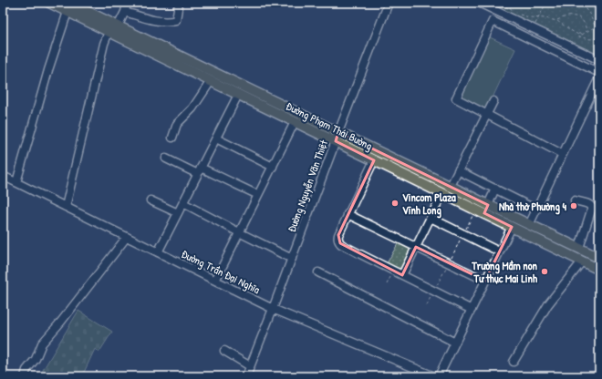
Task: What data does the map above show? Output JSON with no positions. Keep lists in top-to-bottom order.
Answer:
{
  "streets": {
    "main road": ["Đường Phạm Thái Bường"],
    "street": ["Đường Nguyễn Văn Thiệt", "Đường Trần Đại Nghĩa"]
  },
  "crossings": [
    ["Đường Phạm Thái Bường", "Đường Nguyễn Văn Thiệt"],
    ["Đường Nguyễn Văn Thiệt", "Đường Trần Đại Nghĩa"]
  ],
  "places": ["Vincom Plaza Vĩnh Long", "Nhà thờ Phường 4", "Trường Mầm non Tư thục Mai Linh"]
}
